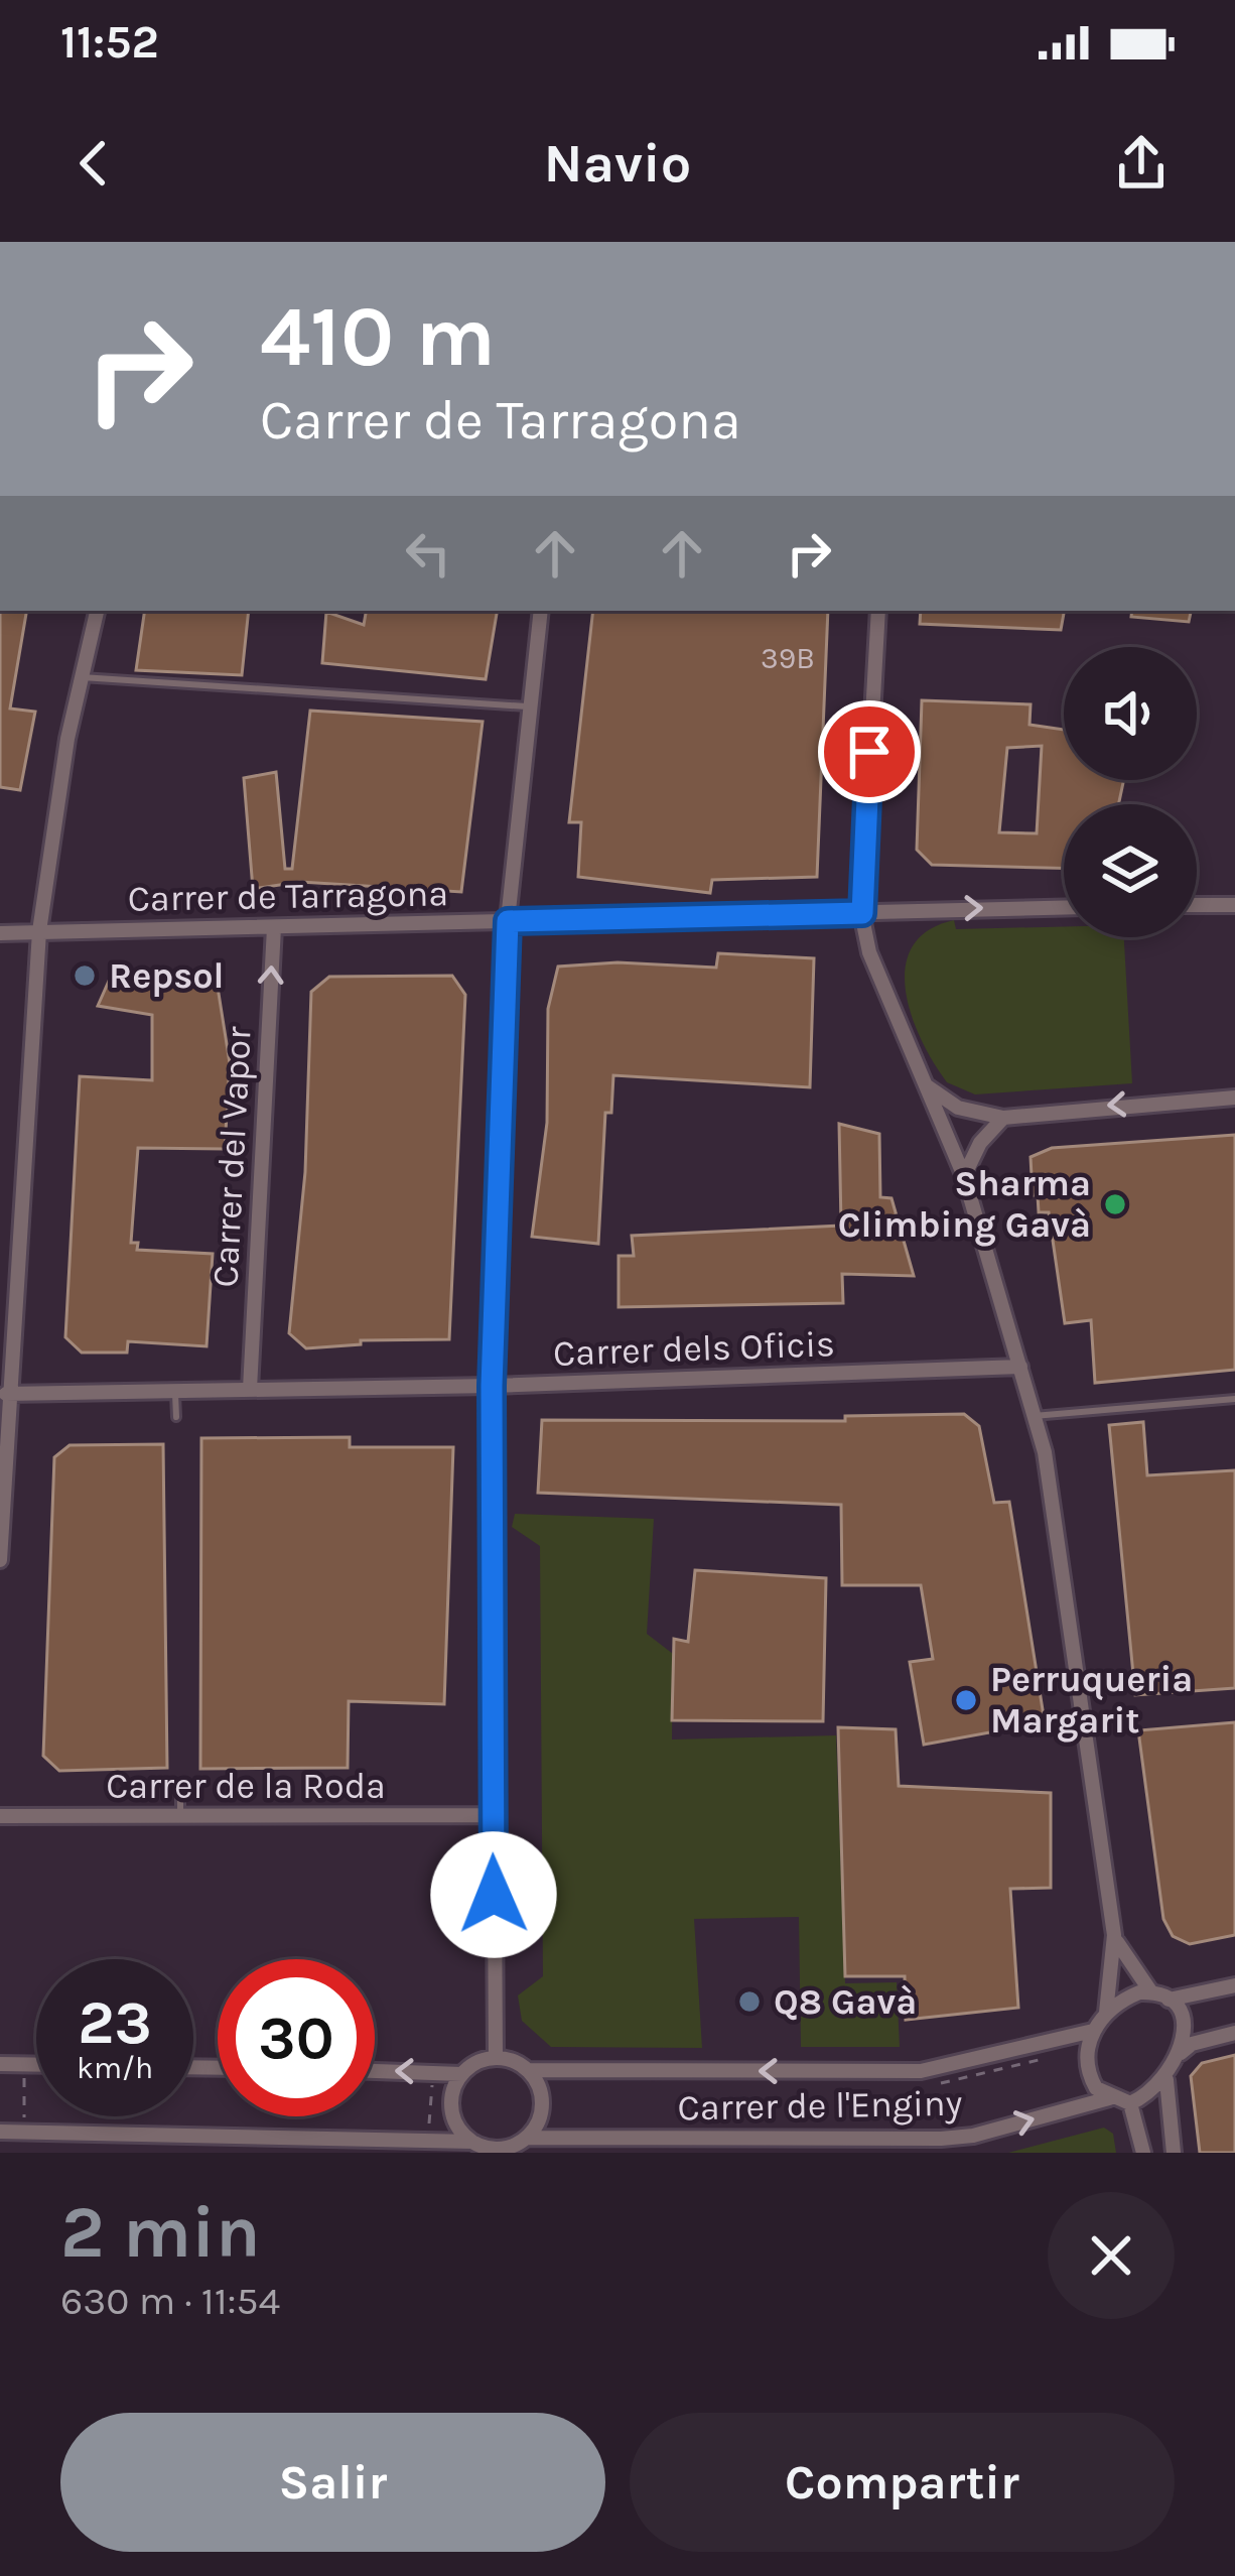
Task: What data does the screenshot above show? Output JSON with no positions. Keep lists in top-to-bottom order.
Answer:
{
  "streets": {
    "street": [
      "Carrer de Tarragona",
      "Carrer del Vapor",
      "Carrer dels Oficis",
      "Carrer de la Roda",
      "Carrer de l'Enginy"
    ]
  },
  "crossings": [
    ["Carrer de Tarragona", "Carrer del Vapor"],
    ["Carrer del Vapor", "Carrer dels Oficis"]
  ],
  "one_way": ["Carrer del Vapor"],
  "places": [
    "Repsol",
    "Sharma Climbing Gavà",
    "Perruqueria Margarit",
    "Q8 Gavà"
  ],
  "house_numbers": ["39B"],
  "page": {
    "status": "11:52",
    "header": "Navio",
    "turn": ["410 m", "Carrer de Tarragona"],
    "speed": "23 km/h",
    "limit": "30",
    "heading": ["2 min", "630 m · 11:54"],
    "buttons": ["Salir", "Compartir"]
  }
}
